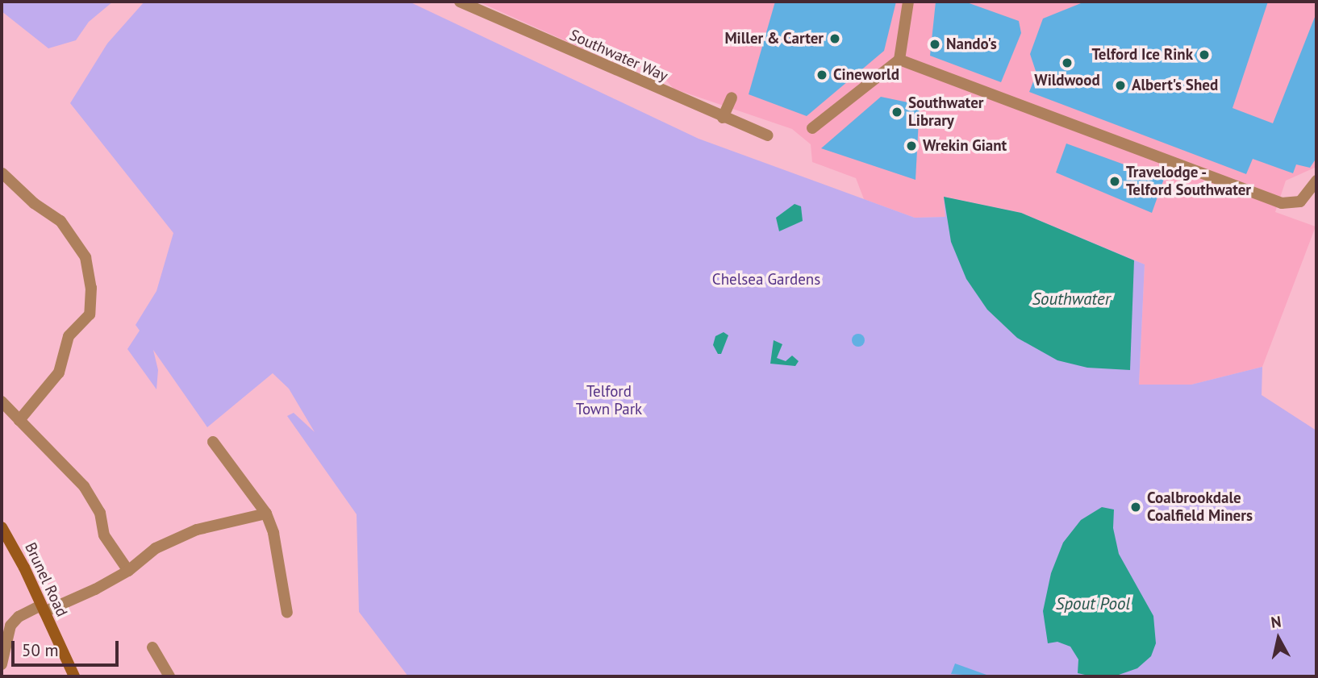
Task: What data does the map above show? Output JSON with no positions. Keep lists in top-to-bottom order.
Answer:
{
  "streets": {
    "street": ["Southwater Way", "Brunel Road"]
  },
  "water": ["Southwater", "Spout Pool"],
  "parks": ["Chelsea Gardens", "Telford Town Park"],
  "places": [
    "Miller & Carter",
    "Nando's",
    "Telford Ice Rink",
    "Wildwood",
    "Cineworld",
    "Albert's Shed",
    "Southwater Library",
    "Wrekin Giant",
    "Travelodge - Telford Southwater",
    "Coalbrookdale Coalfield Miners"
  ],
  "scale_bar": "50 m",
  "north": "top"
}
